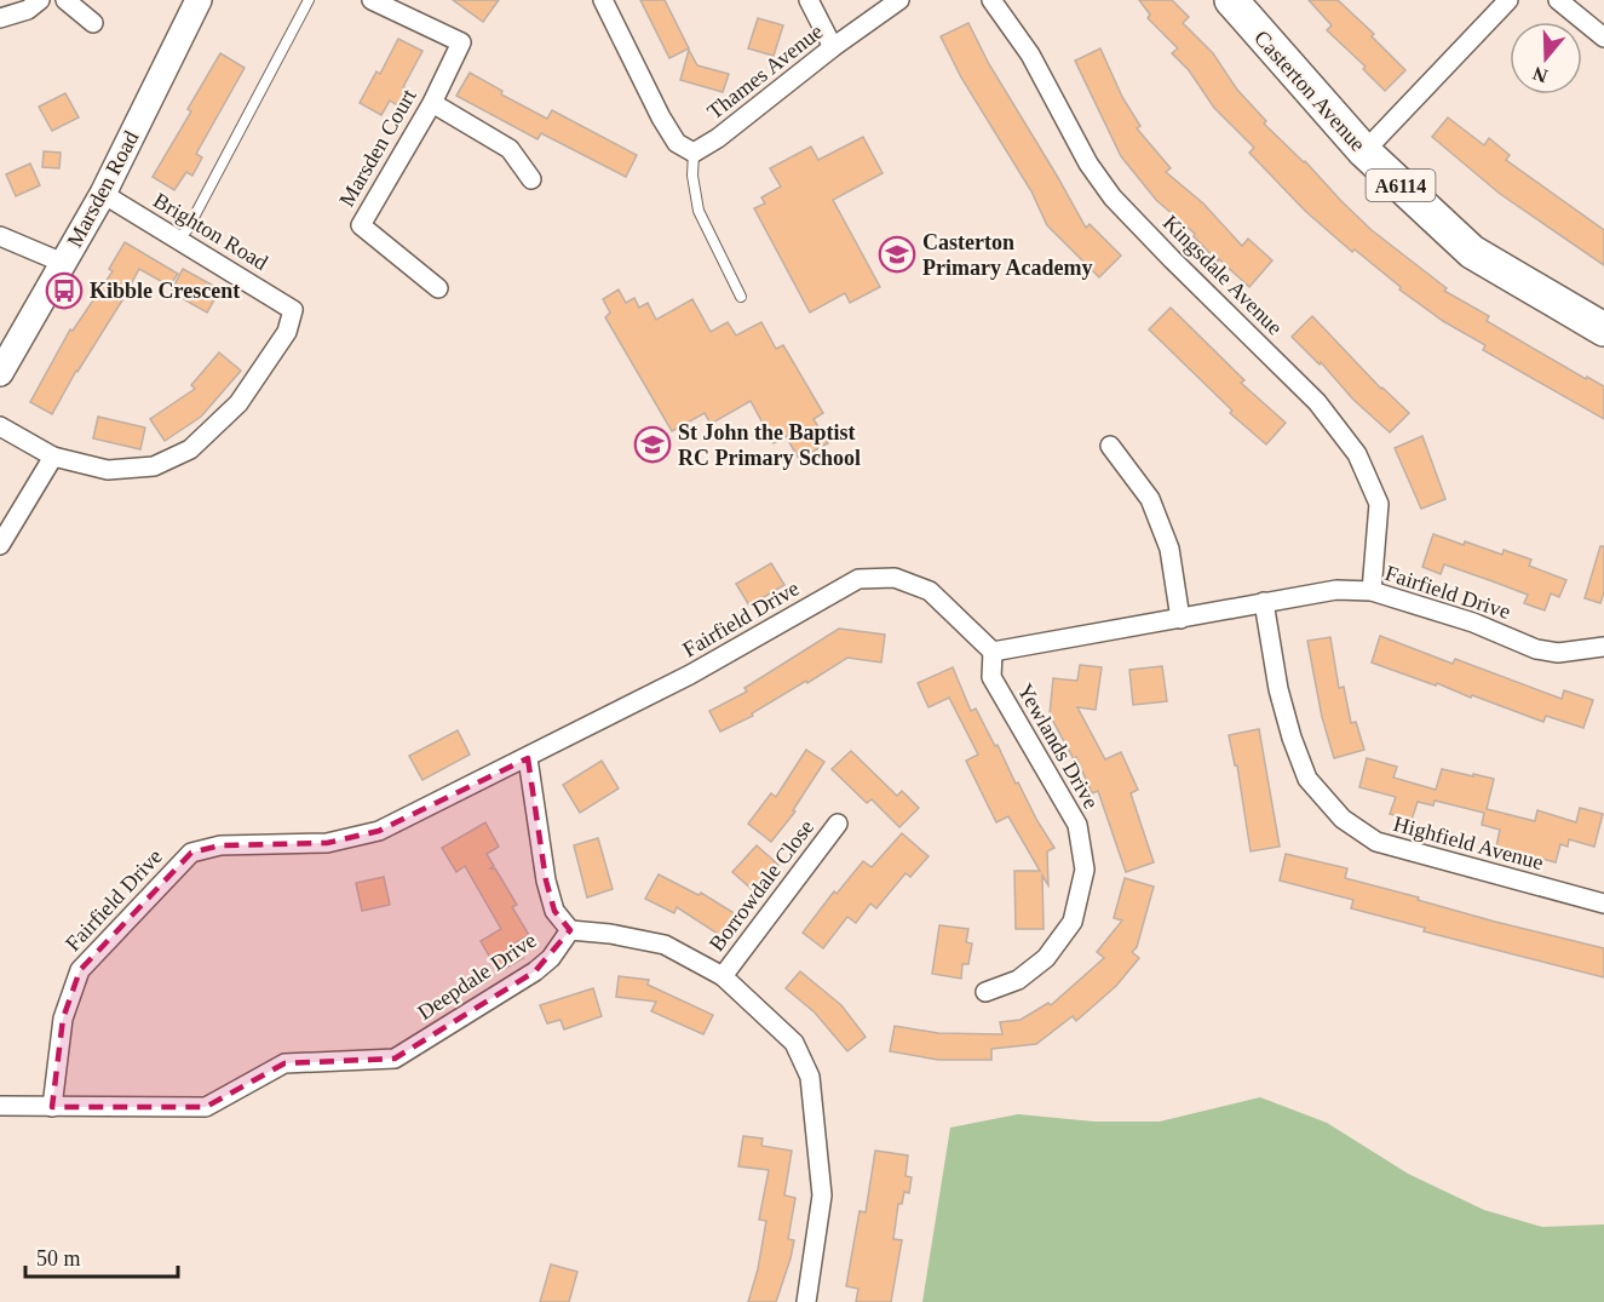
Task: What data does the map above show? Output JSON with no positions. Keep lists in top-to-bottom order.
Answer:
{
  "streets": {
    "highway": ["Casterton Avenue", "A6114"],
    "street": [
      "Thames Avenue",
      "Marsden Court",
      "Marsden Road",
      "Brighton Road",
      "Kingsdale Avenue",
      "Fairfield Drive",
      "Yewlands Drive",
      "Highfield Avenue",
      "Borrowdale Close",
      "Deepdale Drive"
    ]
  },
  "crossings": [
    ["Marsden Road", "Brighton Road"],
    ["Kingsdale Avenue", "Fairfield Drive"],
    ["Fairfield Drive", "Yewlands Drive"],
    ["Fairfield Drive", "Highfield Avenue"],
    ["Fairfield Drive", "Deepdale Drive"]
  ],
  "places": {
    "school or university": ["Casterton Primary Academy", "St John the Baptist RC Primary School"],
    "bus stop": ["Kibble Crescent"]
  },
  "scale_bar": "50 m",
  "north": "bottom"
}
